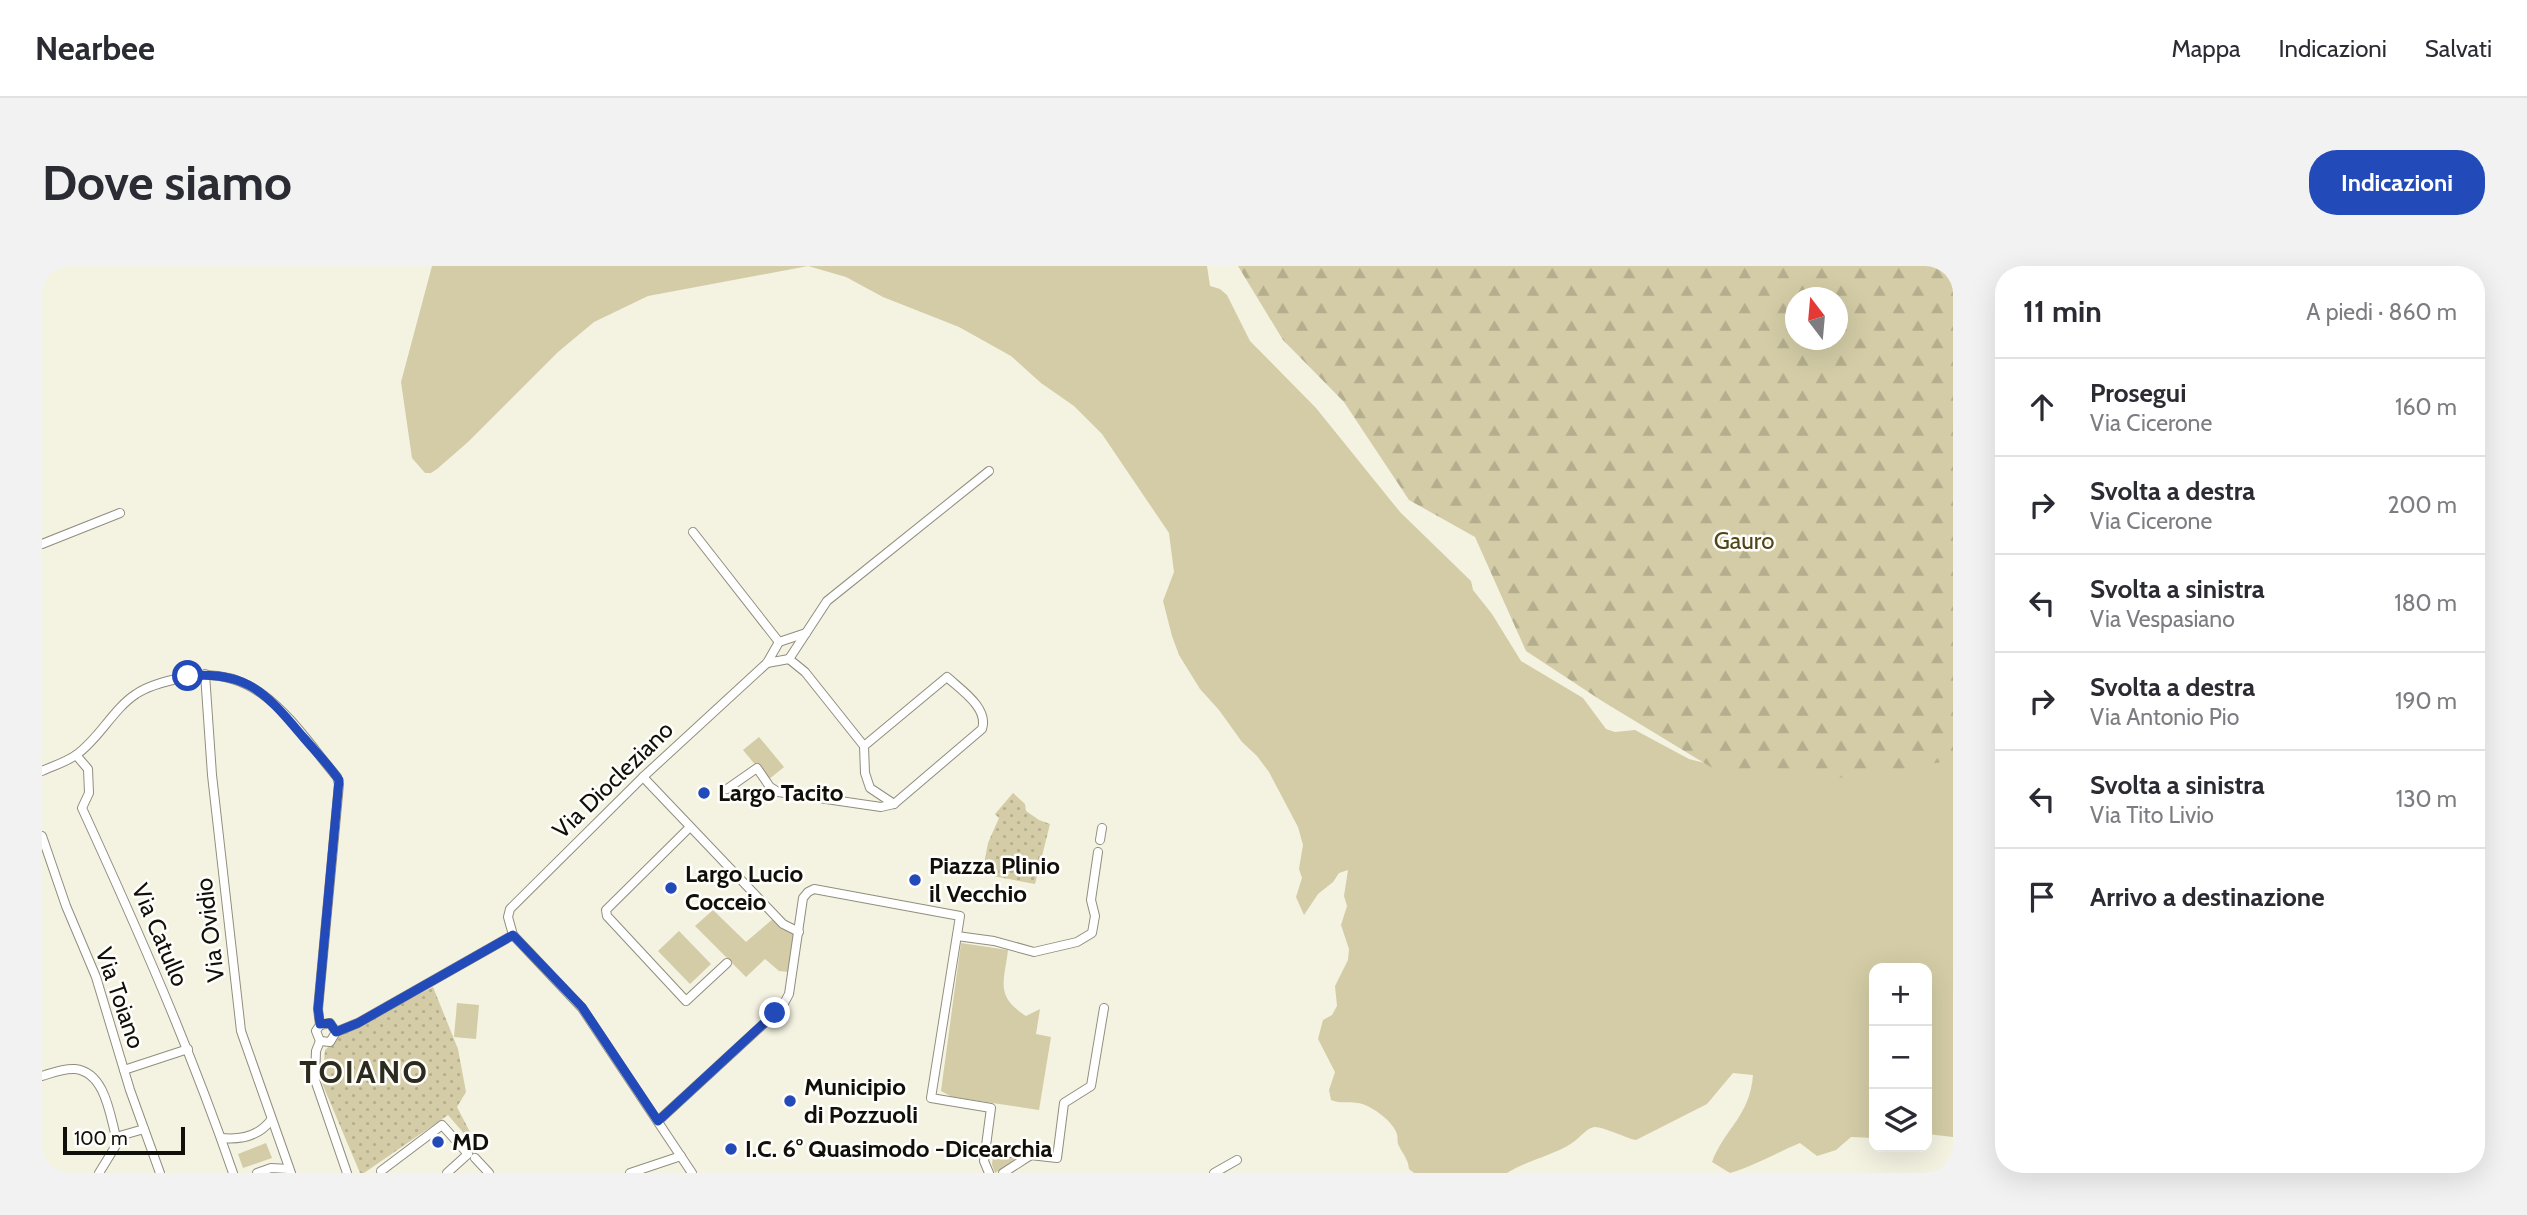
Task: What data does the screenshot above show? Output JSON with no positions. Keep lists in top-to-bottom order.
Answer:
{
  "streets": {
    "street": [
      "Via Diocleziano",
      "Via Ovidio",
      "Via Catullo",
      "Via Toiano"
    ]
  },
  "districts": ["TOIANO"],
  "parks": ["Gauro"],
  "places": [
    "Largo Tacito",
    "Piazza Plinio il Vecchio",
    "Largo Lucio Cocceio",
    "Municipio di Pozzuoli",
    "MD",
    "I.C. 6° Quasimodo -Dicearchia"
  ],
  "scale_bar": "100 m",
  "north": "top",
  "page": {
    "header": "Nearbee",
    "nav": ["Mappa", "Indicazioni", "Salvati"],
    "buttons": "Indicazioni",
    "title": "Dove siamo",
    "heading": ["11 min", "A piedi · 860 m"],
    "list": [
      ["Prosegui", "Via Cicerone", "160 m"],
      ["Svolta a destra", "Via Cicerone", "200 m"],
      ["Svolta a sinistra", "Via Vespasiano", "180 m"],
      ["Svolta a destra", "Via Antonio Pio", "190 m"],
      ["Svolta a sinistra", "Via Tito Livio", "130 m"],
      "Arrivo a destinazione"
    ],
    "map_buttons": ["+", "−"],
    "scale": "100 m"
  }
}
